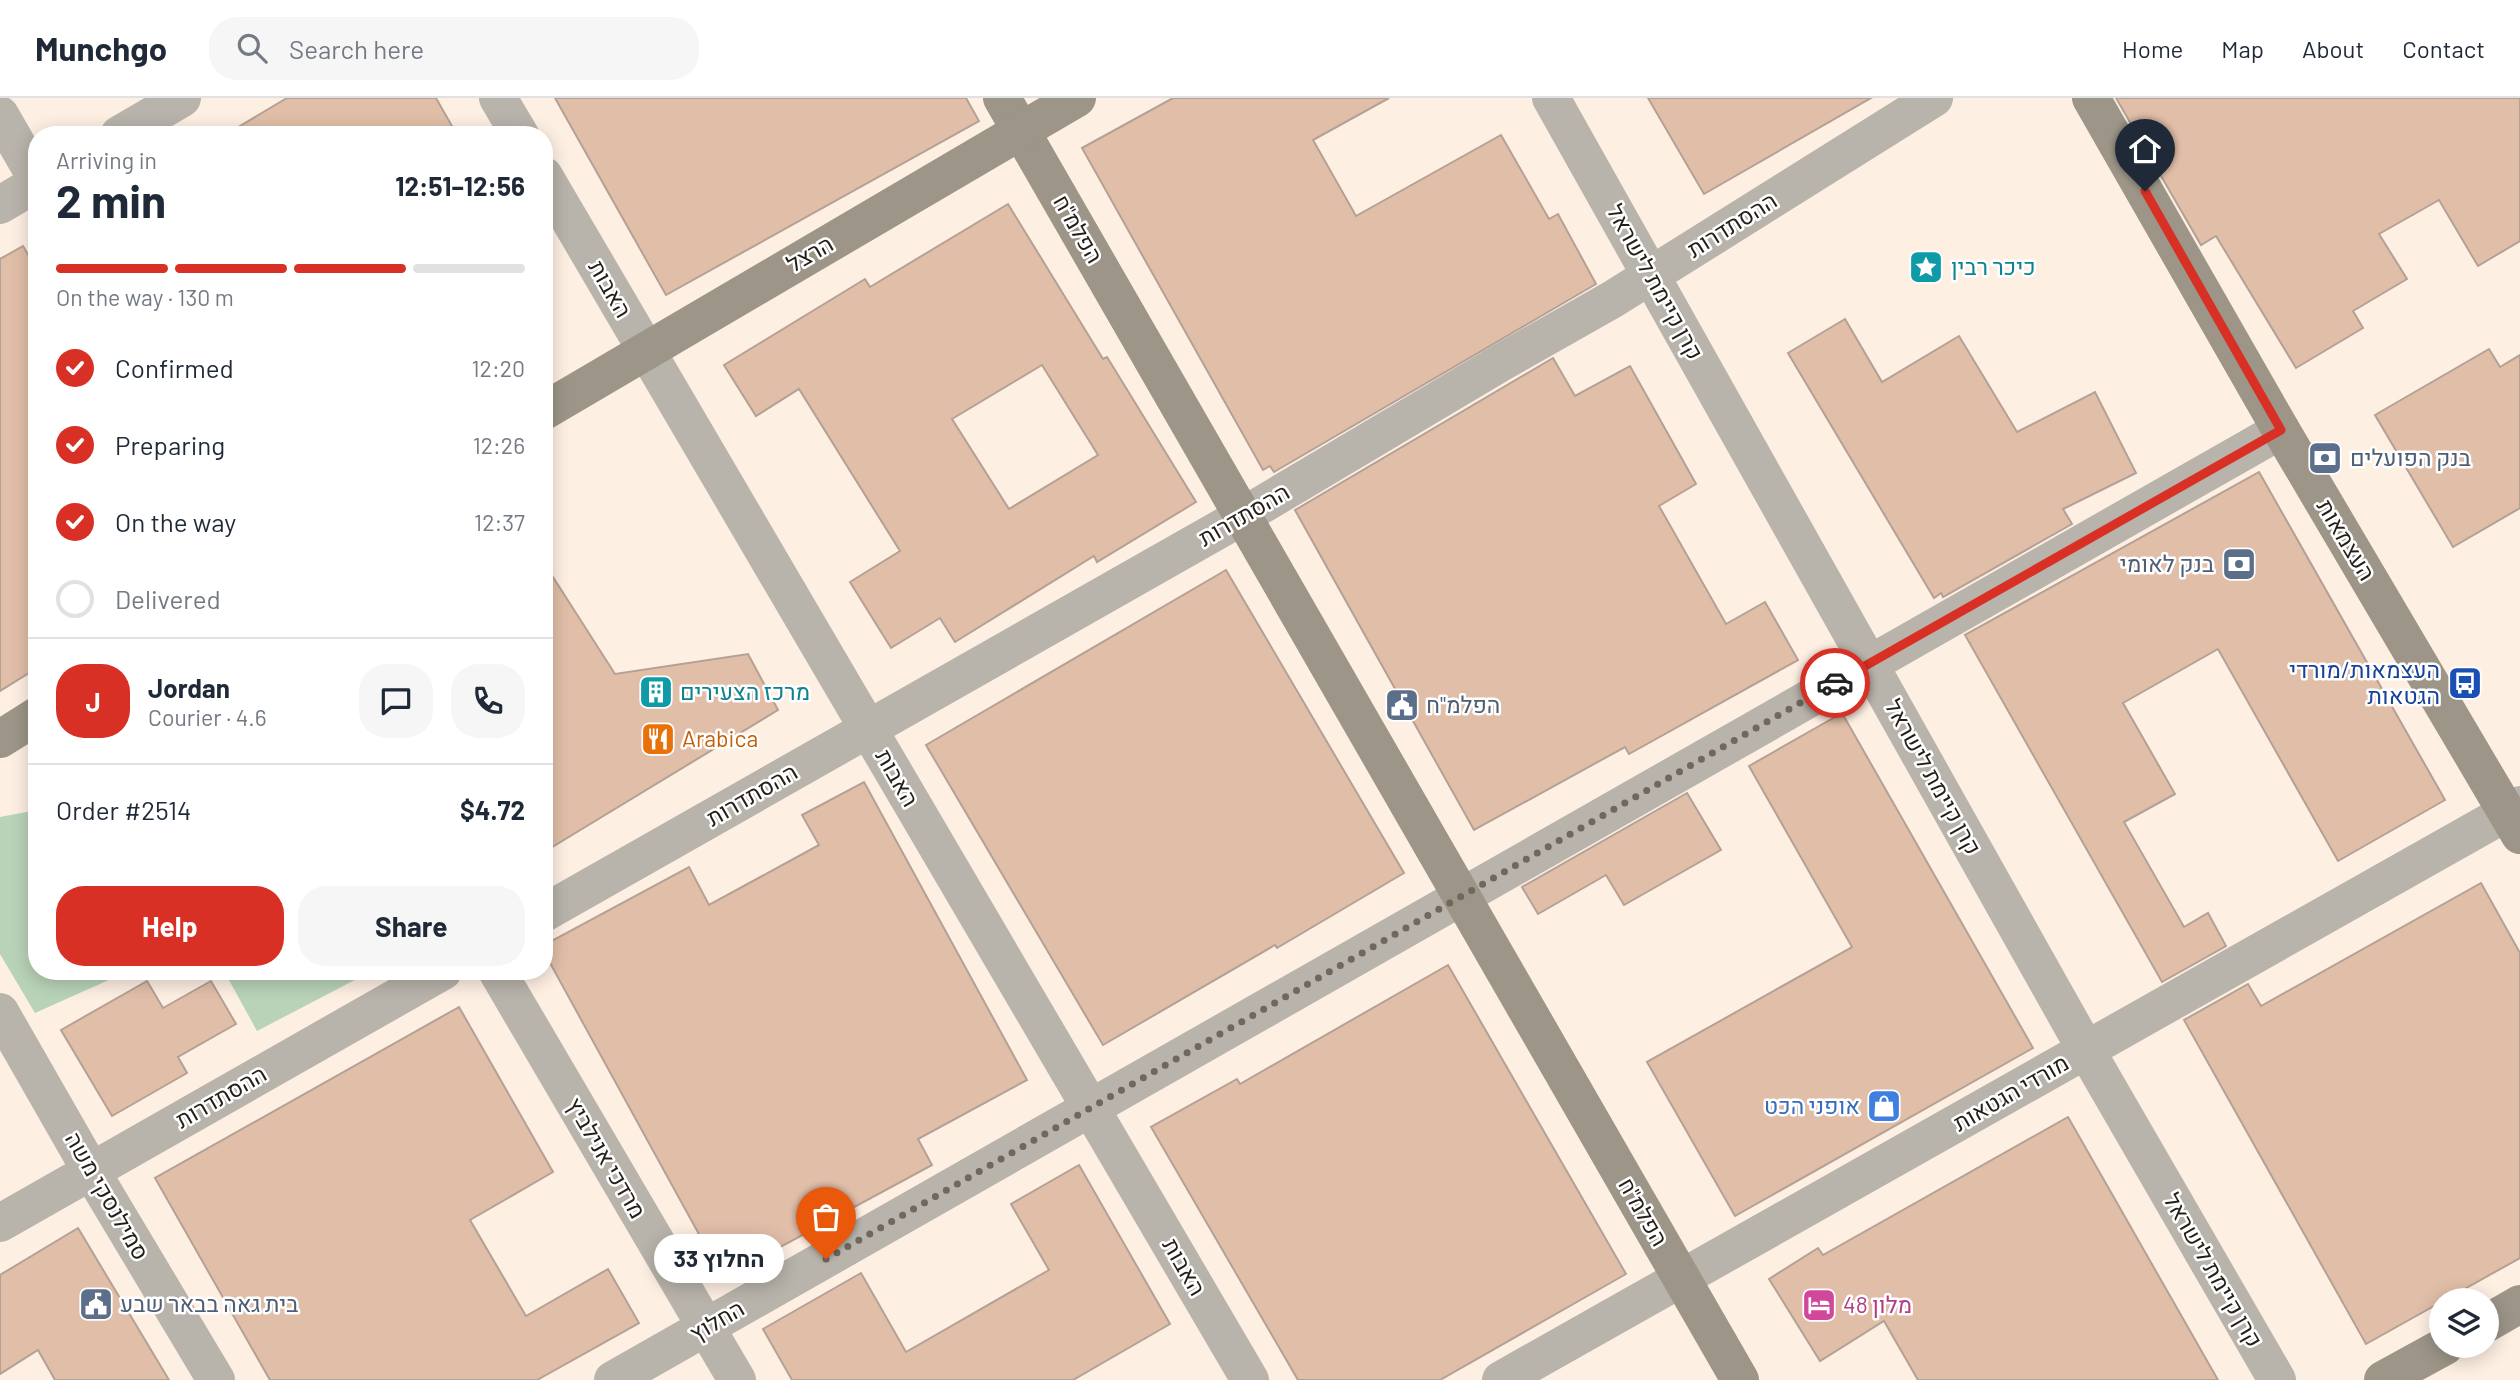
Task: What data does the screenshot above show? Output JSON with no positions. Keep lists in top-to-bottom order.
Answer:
{
  "streets": {
    "street": [
      "ההסתדרות",
      "הפלמ\"ח",
      "הרצל",
      "קרן קיימת לישראל",
      "האבות",
      "העצמאות",
      "מורדי הגטאות",
      "מרדכי אנילביץ",
      "סמילנסקי משה",
      "החלוץ"
    ]
  },
  "crossings": [
    ["ההסתדרות", "הפלמ\"ח"],
    ["ההסתדרות", "קרן קיימת לישראל"],
    ["ההסתדרות", "האבות"],
    ["ההסתדרות", "סמילנסקי משה"],
    ["הפלמ\"ח", "הרצל"],
    ["הפלמ\"ח", "מורדי הגטאות"],
    ["הפלמ\"ח", "החלוץ"],
    ["הרצל", "האבות"],
    ["קרן קיימת לישראל", "מורדי הגטאות"],
    ["קרן קיימת לישראל", "החלוץ"],
    ["האבות", "החלוץ"],
    ["העצמאות", "מורדי הגטאות"],
    ["העצמאות", "החלוץ"],
    ["מרדכי אנילביץ", "החלוץ"]
  ],
  "places": {
    "place": ["כיכר רבין"],
    "bank": ["בנק הפועלים", "בנק לאומי"],
    "bus stop": ["העצמאות/מורדי הגטאות"],
    "building": ["מרכז הצעירים"],
    "public building": ["הפלמ\"ח", "בית גאה בבאר שבע"],
    "restaurant": ["Arabica"],
    "shop": ["אופני הכט"],
    "other": ["החלוץ 33"],
    "hotel": ["מלון 48"]
  },
  "page": {
    "header": "Munchgo",
    "search": "Search here",
    "nav": [
      "Home",
      "Map",
      "About",
      "Contact"
    ],
    "heading": ["2 min", "Arriving in", "12:51–12:56"],
    "panel": [
      "Jordan",
      "Courier · 4.6",
      "Order #2514",
      "$4.72"
    ],
    "bar": "On the way · 130 m",
    "list": [
      ["Confirmed", "12:20"],
      ["Preparing", "12:26"],
      ["On the way", "12:37"],
      "Delivered"
    ],
    "round": "J",
    "buttons": ["Help", "Share"],
    "bubble": "החלוץ 33"
  }
}
